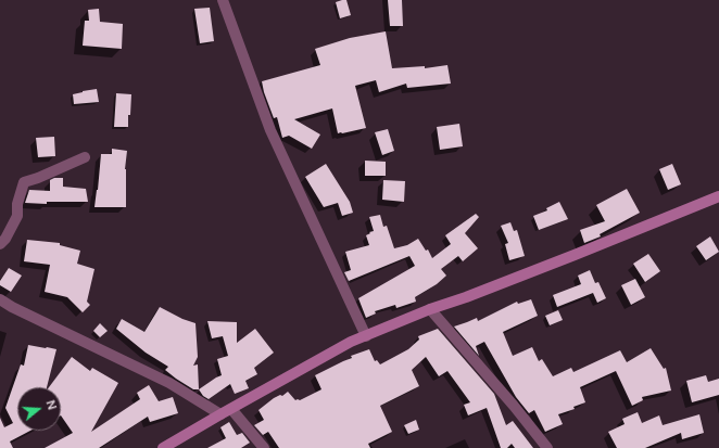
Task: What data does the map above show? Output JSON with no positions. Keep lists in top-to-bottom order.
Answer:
{
  "north": "right"
}
